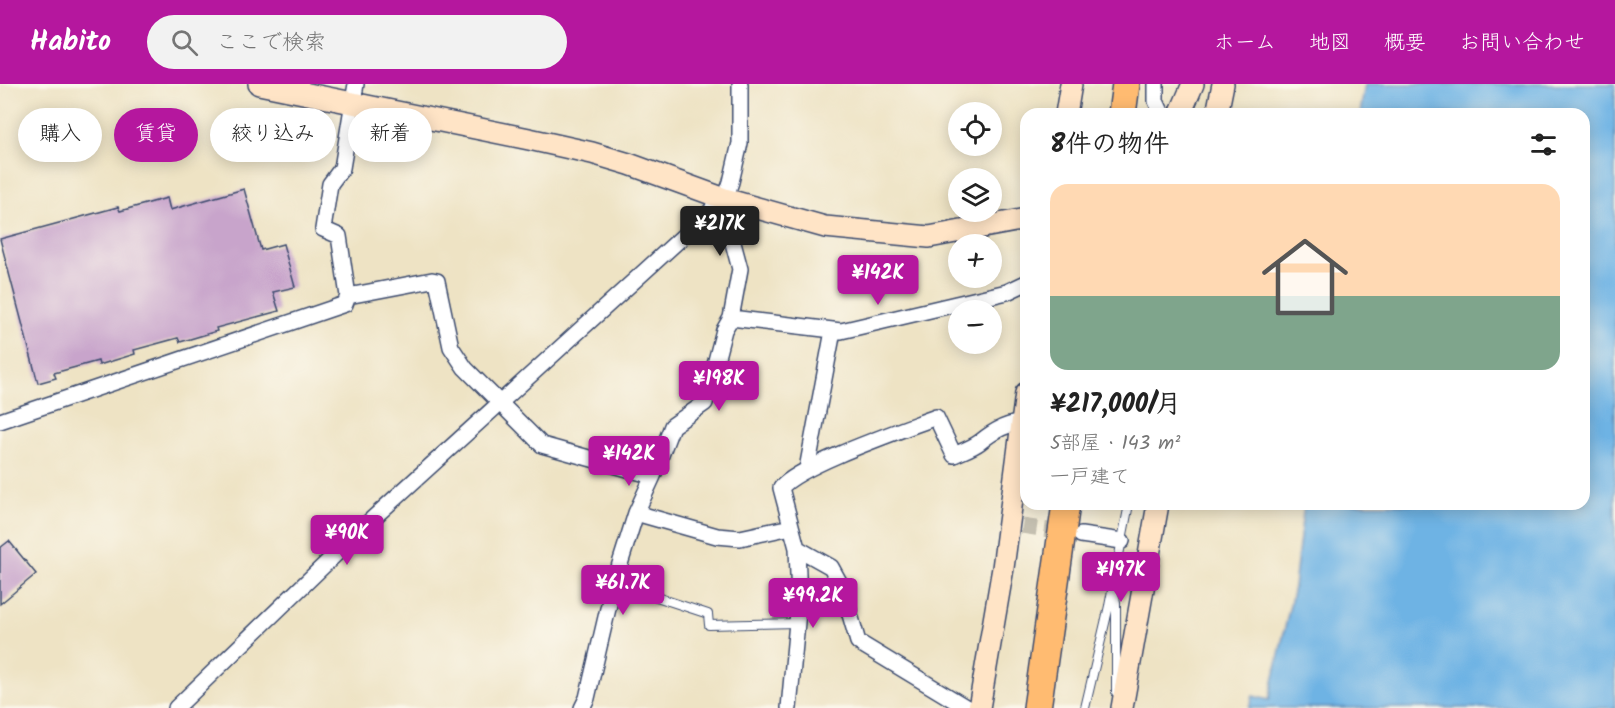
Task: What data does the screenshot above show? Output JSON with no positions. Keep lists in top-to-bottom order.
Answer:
{
  "page": {
    "header": "Habito",
    "search": "ここで検索",
    "nav": [
      "ホーム",
      "地図",
      "概要",
      "お問い合わせ"
    ],
    "map_buttons": ["+", "−"],
    "chip": [
      "購入",
      "賃貸",
      "絞り込み",
      "新着"
    ],
    "heading": "8件の物件",
    "list": [
      {
        "name": "¥217,000/月",
        "note": "5部屋 · 143 m² · 一戸建て"
      }
    ],
    "price": [
      "¥217K",
      "¥142K",
      "¥198K",
      "¥142K",
      "¥90K",
      "¥197K",
      "¥61.7K",
      "¥99.2K"
    ]
  }
}
